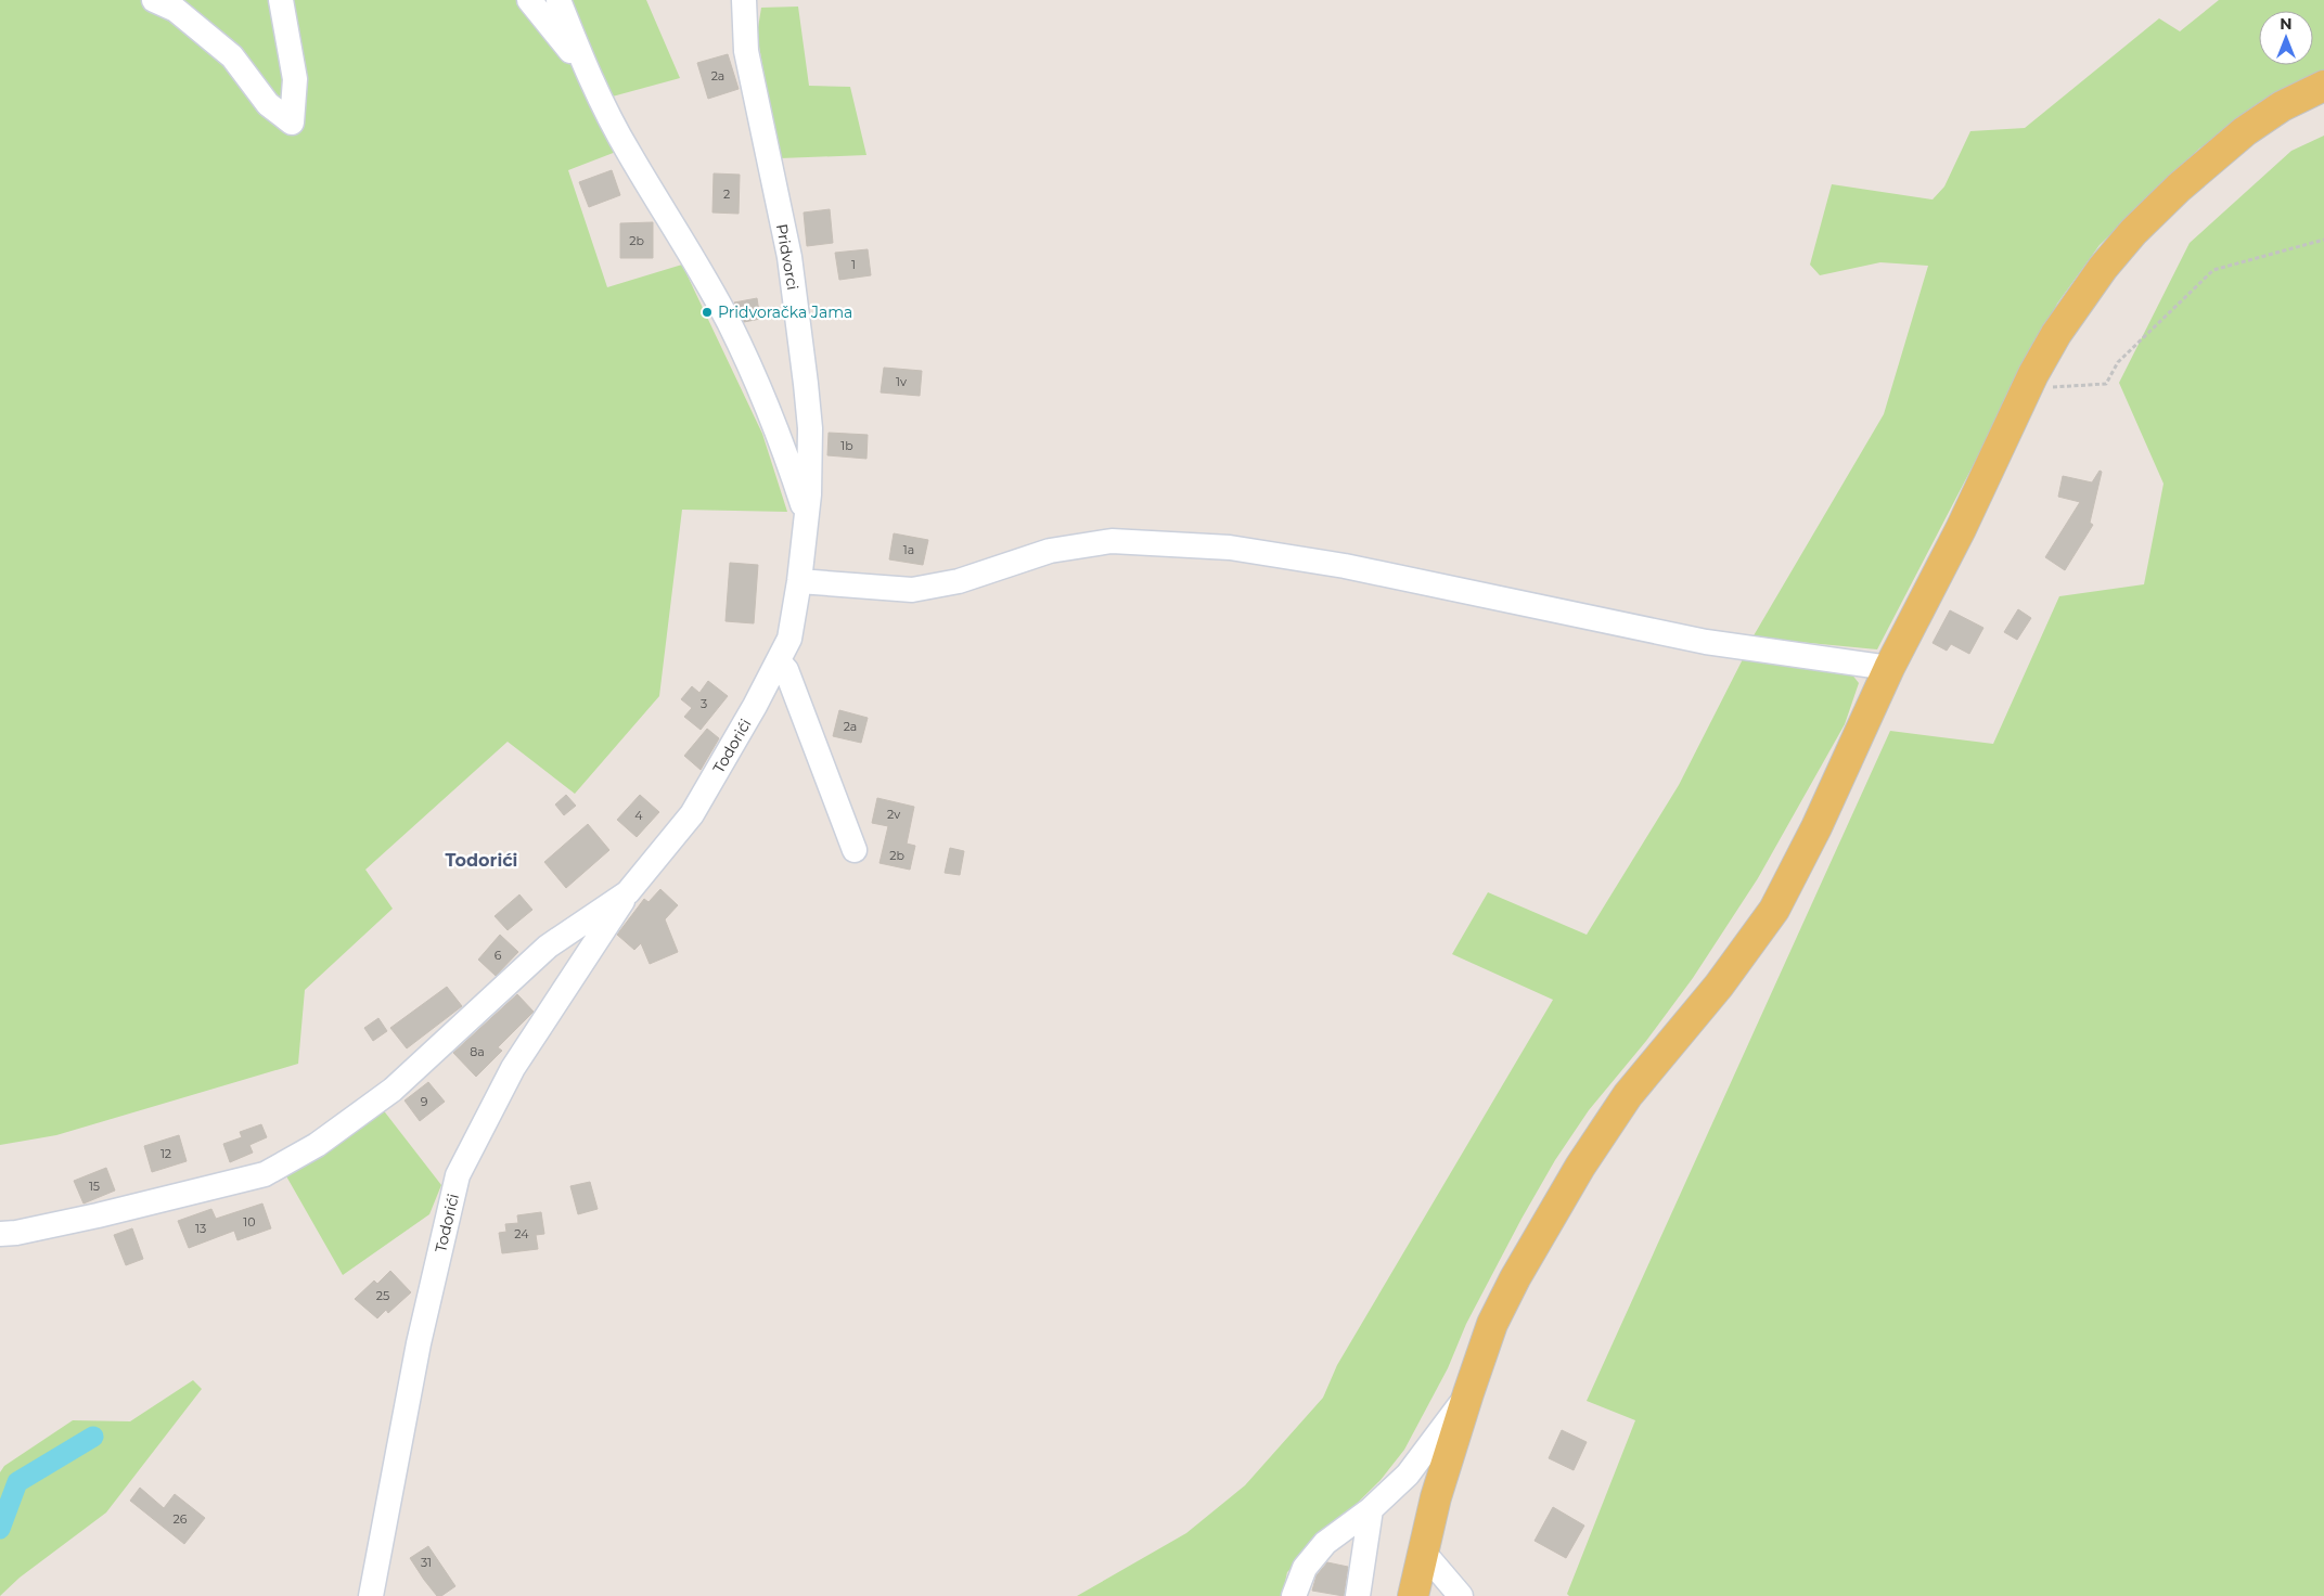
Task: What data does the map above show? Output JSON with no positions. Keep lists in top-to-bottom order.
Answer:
{
  "streets": {
    "street": ["Pridvorci", "Todorići"]
  },
  "crossings": [
    ["Pridvorci", "Todorići"]
  ],
  "districts": ["Todorići"],
  "places": ["Pridvoračka Jama"],
  "house_numbers": [
    "2a",
    "2",
    "2b",
    "1",
    "1v",
    "1b",
    "1a",
    "3",
    "2a",
    "2v",
    "4",
    "2b",
    "6",
    "8a",
    "9",
    "12",
    "15",
    "10",
    "13",
    "24",
    "25",
    "26",
    "31"
  ],
  "north": "top"
}
